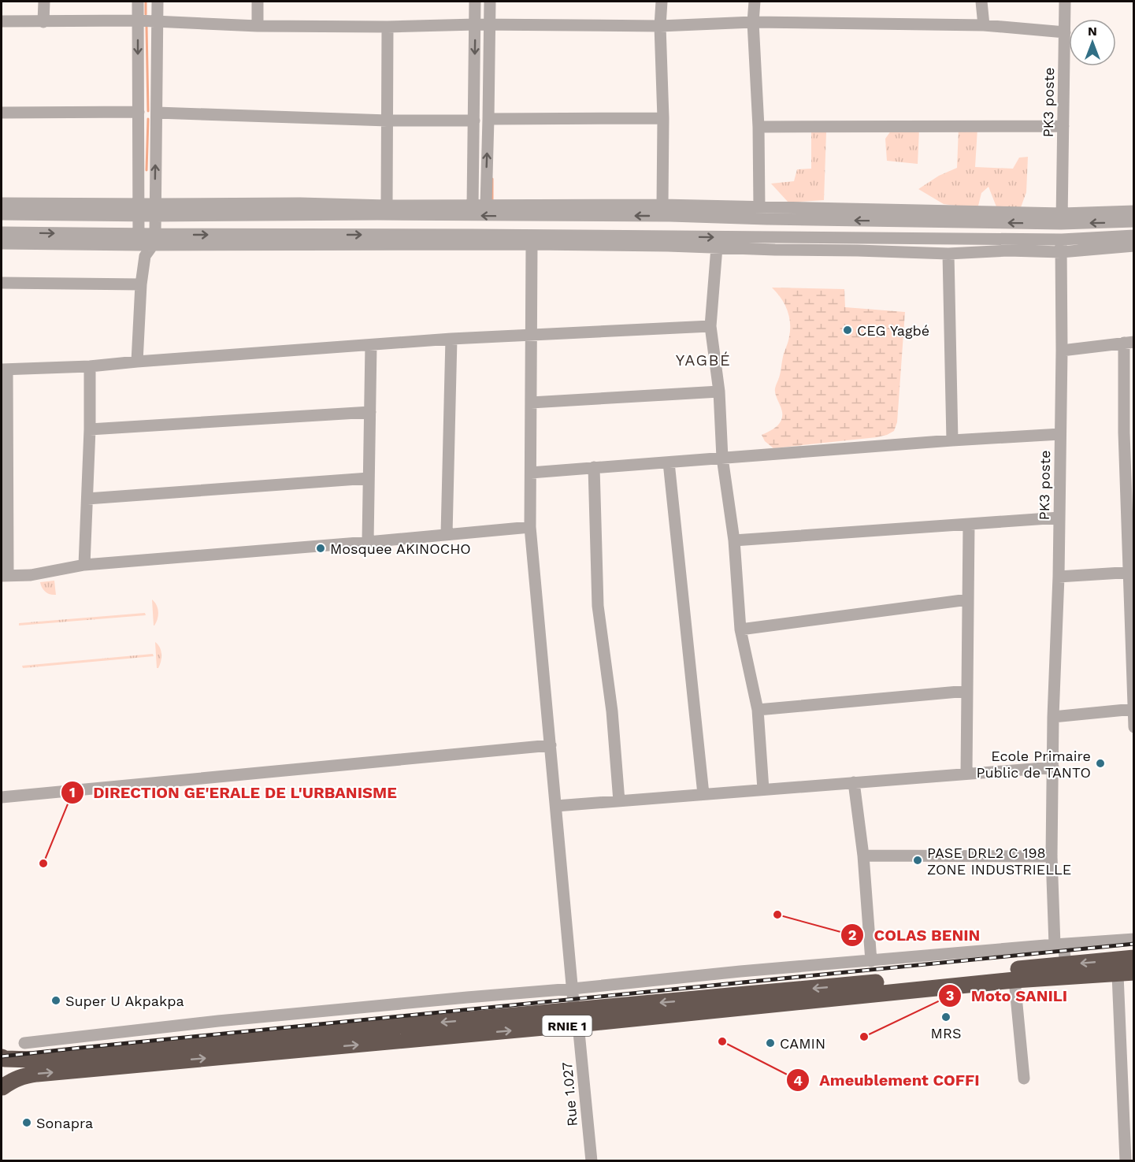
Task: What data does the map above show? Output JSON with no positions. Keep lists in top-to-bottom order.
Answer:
{
  "streets": {
    "highway": ["RNIE 1"],
    "street": ["PK3 poste", "Rue 1.027"]
  },
  "crossings": [
    ["PK3 poste", "RNIE 1"],
    ["RNIE 1", "Rue 1.027"]
  ],
  "districts": ["YAGBÉ"],
  "places": [
    "CEG Yagbé",
    "Mosquee AKINOCHO",
    "Ecole Primaire Public de TANTO",
    "PASE DRL2 C 198 ZONE INDUSTRIELLE",
    "DIRECTION GE'ERALE DE L'URBANISME",
    "COLAS BENIN",
    "Super U Akpakpa",
    "MRS",
    "Moto SANILI",
    "Ameublement COFFI",
    "CAMIN",
    "Sonapra"
  ],
  "north": "top"
}
